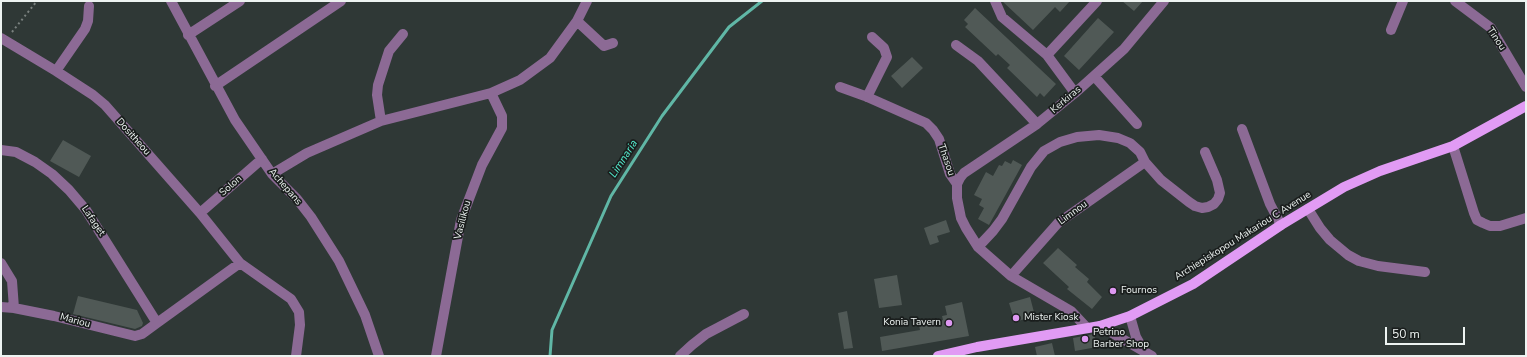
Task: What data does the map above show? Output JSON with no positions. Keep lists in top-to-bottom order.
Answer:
{
  "streets": {
    "main road": ["Archiepiskopou Makariou C Avenue"],
    "street": [
      "Tinou",
      "Kerkiras",
      "Dositheou",
      "Thasou",
      "Solon",
      "Achepans",
      "Limnou",
      "Vasilikou",
      "Lafaget",
      "Mariou"
    ]
  },
  "crossings": [
    ["Kerkiras", "Thasou"],
    ["Dositheou", "Solon"],
    ["Thasou", "Limnou"],
    ["Thasou", "Archiepiskopou Makariou C Avenue"],
    ["Solon", "Achepans"],
    ["Lafaget", "Mariou"]
  ],
  "water": ["Limnaria"],
  "places": [
    "Fournos",
    "Mister Kiosk",
    "Konia Tavern",
    "Petrino Barber Shop"
  ],
  "scale_bar": "50 m"
}
